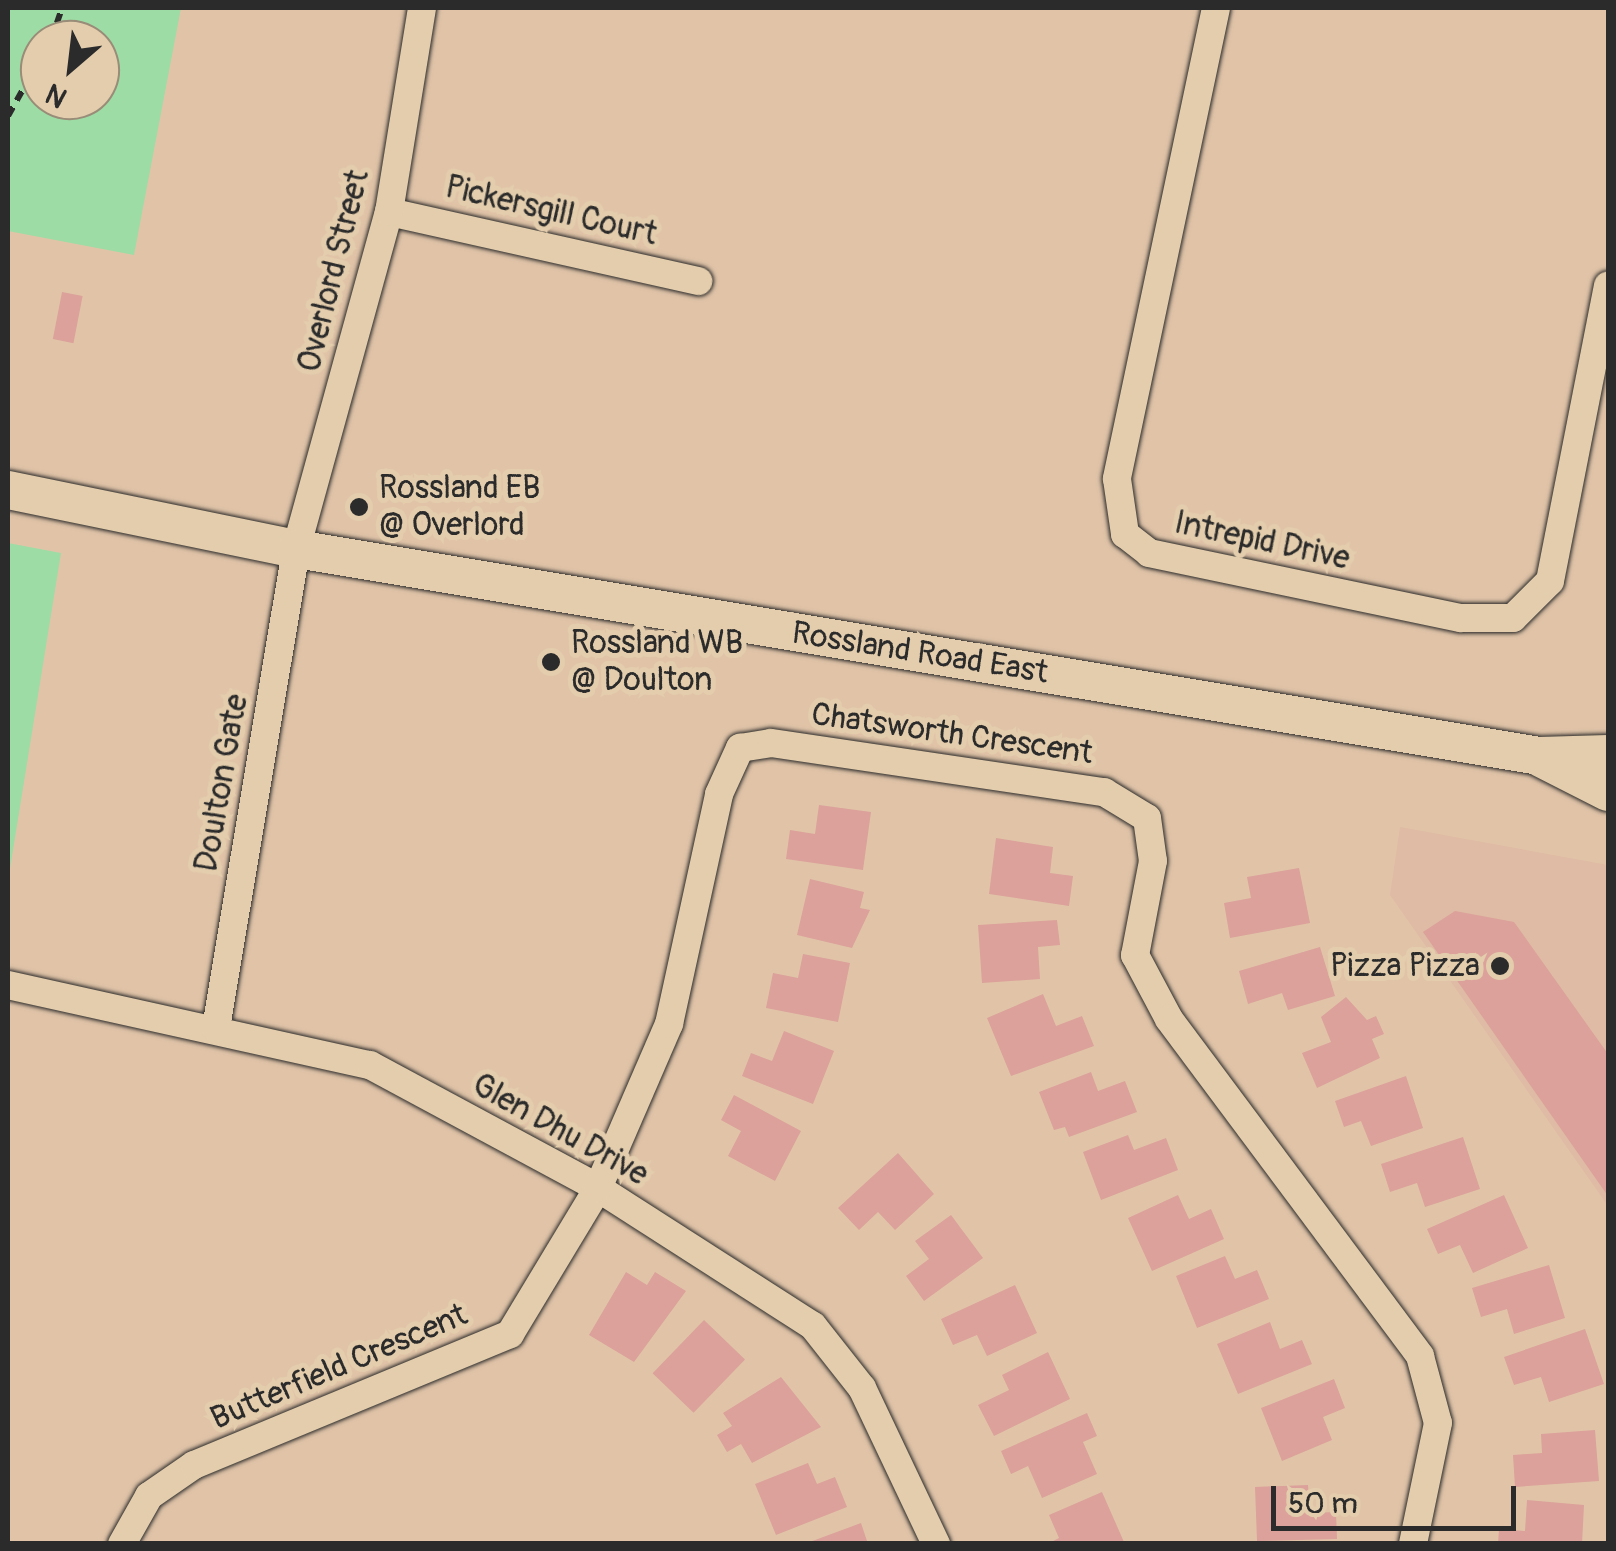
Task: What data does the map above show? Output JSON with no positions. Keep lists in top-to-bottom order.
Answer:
{
  "streets": {
    "main road": ["Rossland Road East"],
    "street": [
      "Pickersgill Court",
      "Overlord Street",
      "Intrepid Drive",
      "Chatsworth Crescent",
      "Doulton Gate",
      "Glen Dhu Drive",
      "Butterfield Crescent"
    ]
  },
  "crossings": [
    ["Pickersgill Court", "Overlord Street"],
    ["Overlord Street", "Rossland Road East"],
    ["Overlord Street", "Doulton Gate"],
    ["Rossland Road East", "Doulton Gate"],
    ["Chatsworth Crescent", "Glen Dhu Drive"],
    ["Chatsworth Crescent", "Butterfield Crescent"],
    ["Doulton Gate", "Glen Dhu Drive"],
    ["Glen Dhu Drive", "Butterfield Crescent"]
  ],
  "places": ["Rossland EB @ Overlord", "Rossland WB @ Doulton", "Pizza Pizza"],
  "scale_bar": "50 m",
  "north": "bottom left"
}
